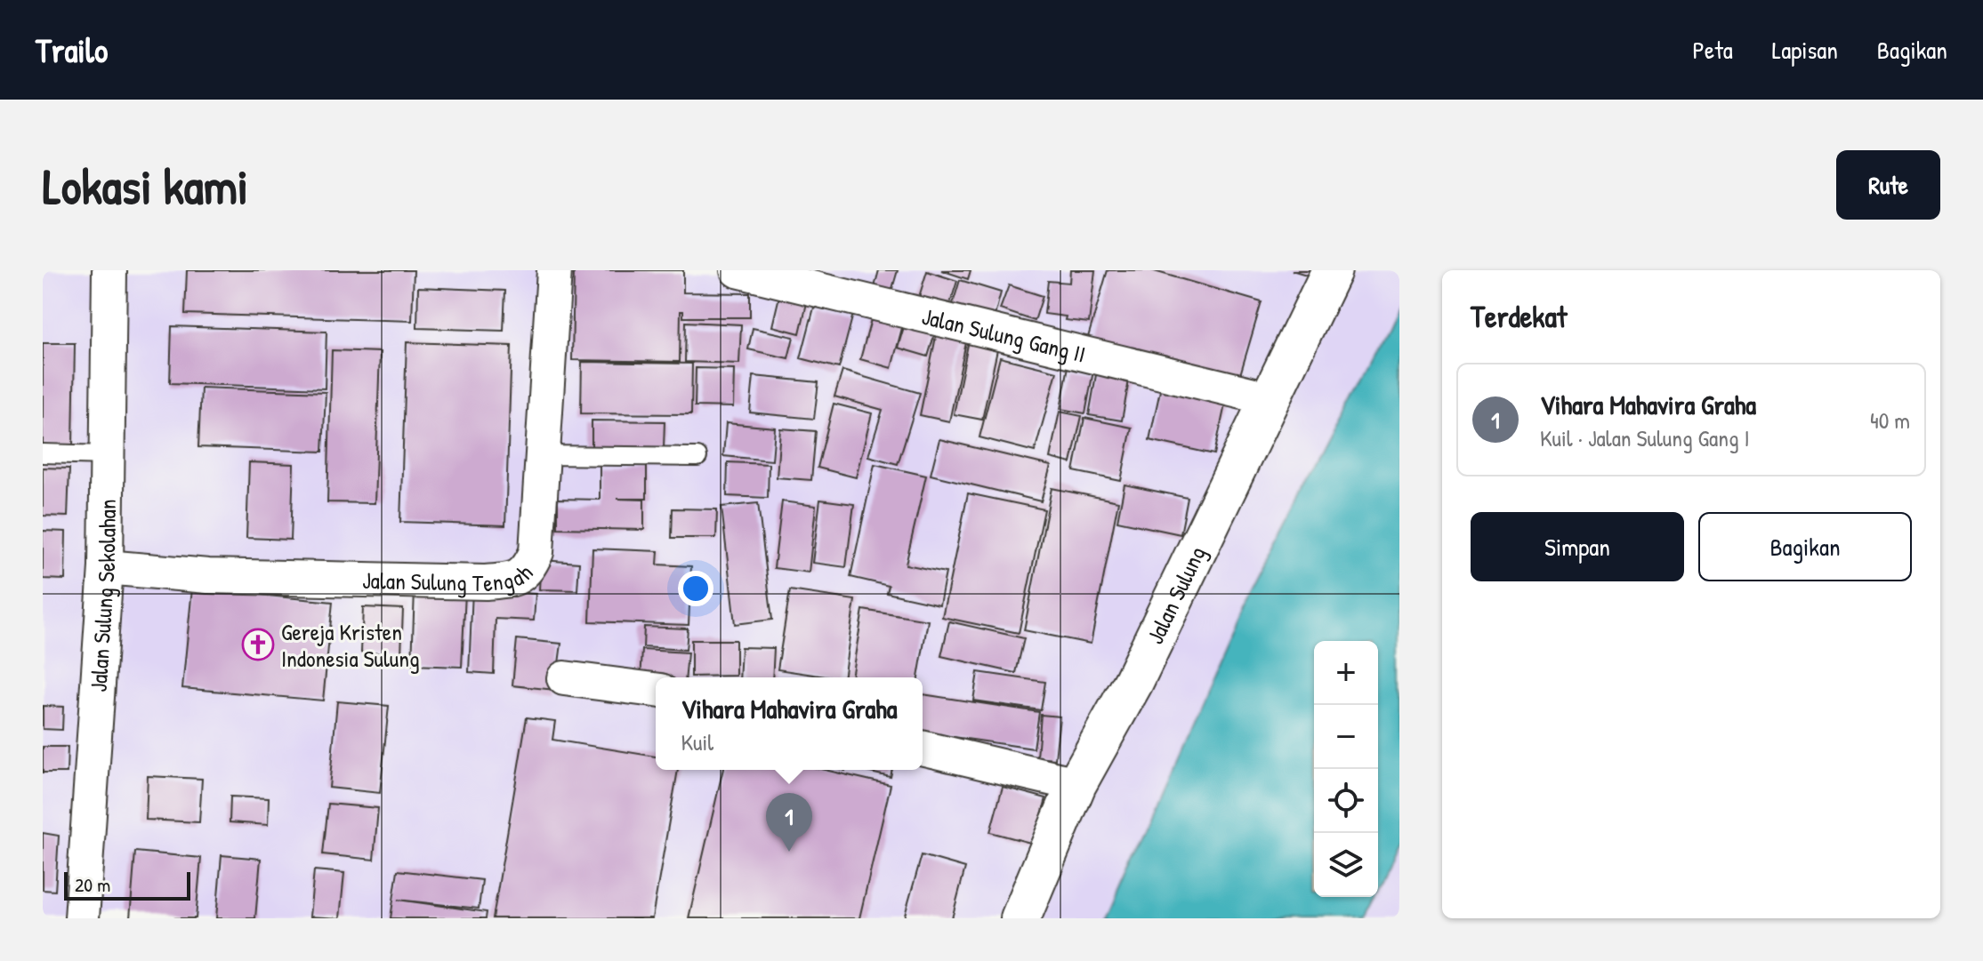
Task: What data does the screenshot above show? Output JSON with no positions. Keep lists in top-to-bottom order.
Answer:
{
  "streets": {
    "street": [
      "Jalan Sulung Gang II",
      "Jalan Sulung Tengah",
      "Jalan Sulung",
      "Jalan Sulung Sekolahan"
    ]
  },
  "crossings": [
    ["Jalan Sulung Gang II", "Jalan Sulung"],
    ["Jalan Sulung Tengah", "Jalan Sulung Sekolahan"]
  ],
  "places": {
    "church": ["Gereja Kristen Indonesia Sulung"]
  },
  "scale_bar": "20 m",
  "page": {
    "header": "Trailo",
    "nav": ["Peta", "Lapisan", "Bagikan"],
    "buttons": [
      "Rute",
      ["Simpan", "Bagikan"]
    ],
    "title": "Lokasi kami",
    "heading": "Terdekat",
    "list": [
      {
        "mark": "1",
        "name": "Vihara Mahavira Graha",
        "note": "Kuil · Jalan Sulung Gang I",
        "value": "40 m"
      }
    ],
    "map_buttons": ["+", "−"],
    "popup": ["Vihara Mahavira Graha", "Kuil"],
    "pins": "1",
    "scale": "20 m"
  }
}
